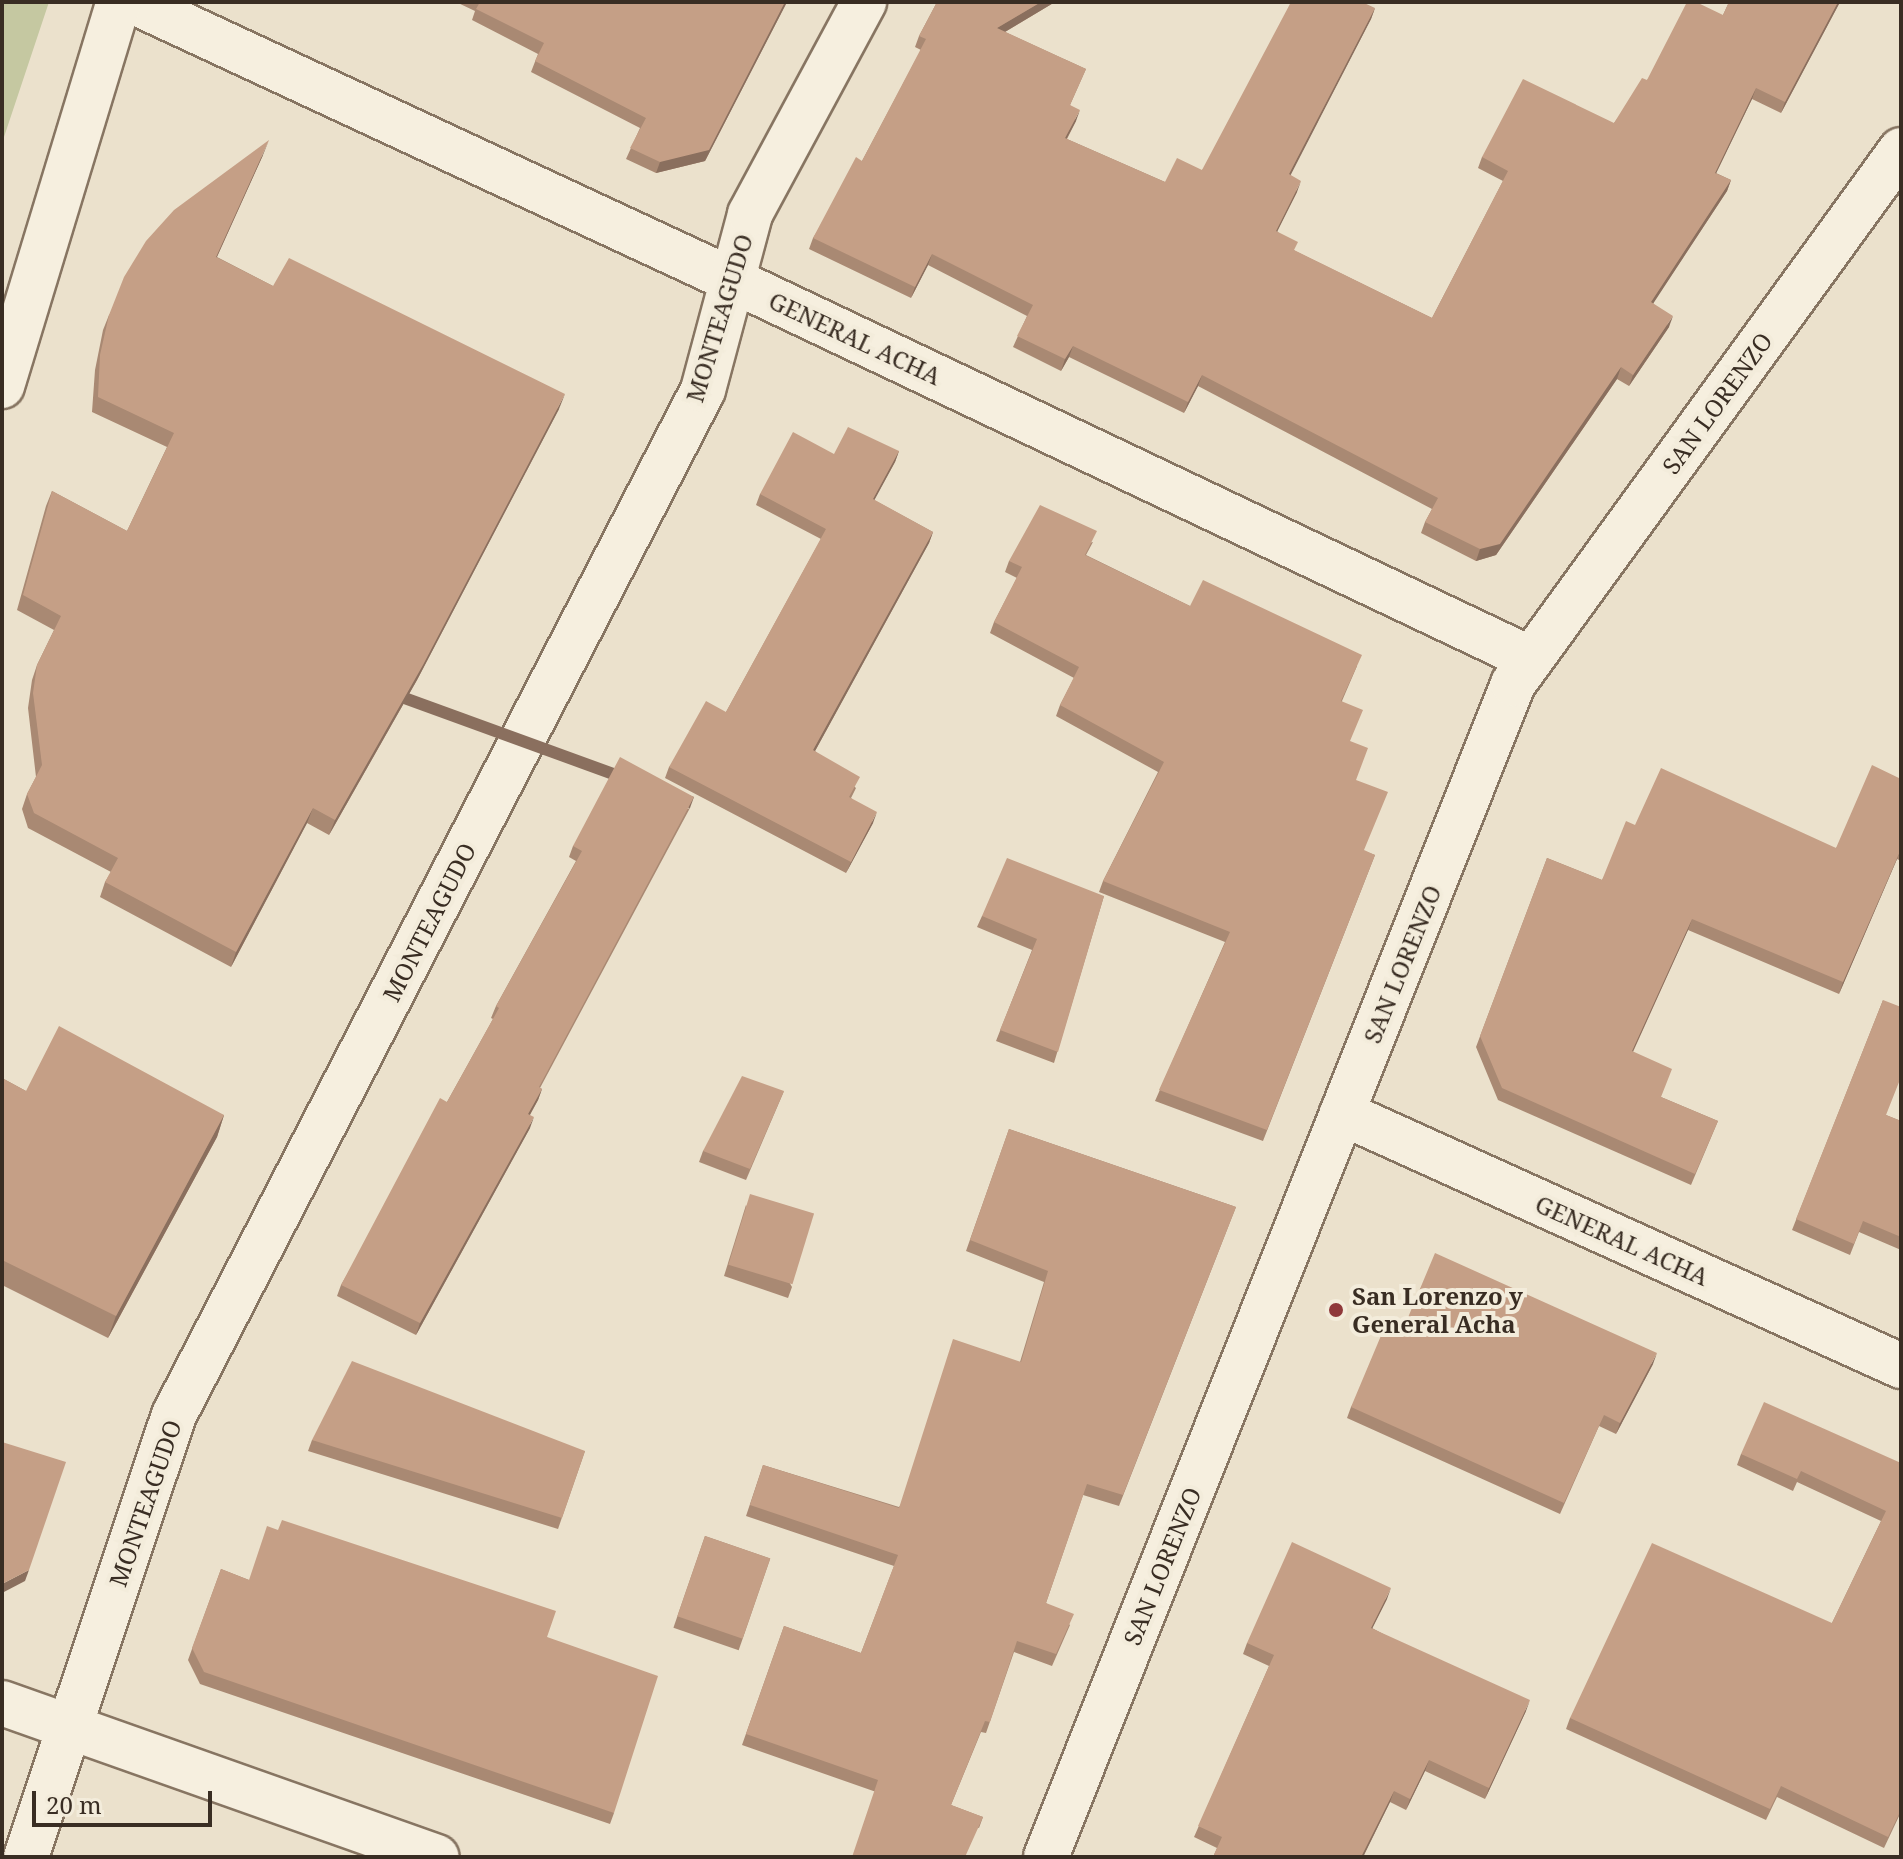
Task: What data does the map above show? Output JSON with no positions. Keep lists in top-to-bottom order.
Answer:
{
  "streets": {
    "street": ["MONTEAGUDO", "GENERAL ACHA", "SAN LORENZO"]
  },
  "crossings": [
    ["MONTEAGUDO", "GENERAL ACHA"],
    ["GENERAL ACHA", "SAN LORENZO"]
  ],
  "places": ["San Lorenzo y General Acha"],
  "scale_bar": "20 m"
}
